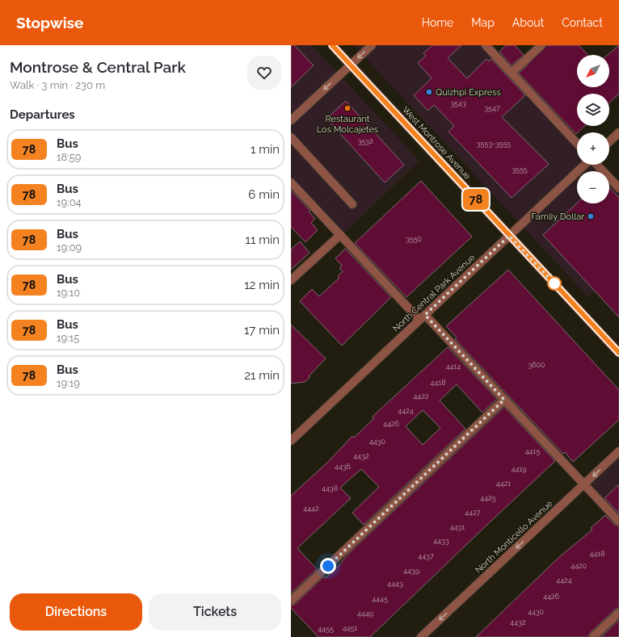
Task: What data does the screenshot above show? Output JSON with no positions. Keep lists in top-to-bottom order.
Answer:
{
  "streets": {
    "main road": ["West Montrose Avenue"],
    "street": ["North Central Park Avenue", "North Monticello Avenue"]
  },
  "crossings": [
    ["West Montrose Avenue", "North Central Park Avenue"]
  ],
  "one_way": ["North Monticello Avenue"],
  "places": ["Quizhpi Express", "Restaurant Los Molcajetes", "Famliy Dollar"],
  "lines": ["bus line 78"],
  "house_numbers": [
    "3543",
    "3547",
    "3532",
    "3553-3555",
    "3555",
    "3550",
    "3600",
    "4414",
    "4418",
    "4422",
    "4424",
    "4426",
    "4430",
    "4415",
    "4432",
    "4436",
    "4419",
    "4421",
    "4438",
    "4425",
    "4442",
    "4427",
    "4431",
    "4433",
    "4418",
    "4437",
    "4420",
    "4439",
    "4424",
    "4443",
    "4426",
    "4445",
    "4430",
    "4449",
    "4432",
    "4451",
    "4455"
  ],
  "north": "bottom left",
  "page": {
    "header": "Stopwise",
    "nav": [
      "Home",
      "Map",
      "About",
      "Contact"
    ],
    "heading": [
      ["Montrose & Central Park", "Walk · 3 min · 230 m"],
      "Departures"
    ],
    "on_map": "78",
    "map_buttons": ["+", "−"],
    "list": [
      {
        "mark": "78",
        "name": "Bus",
        "note": "18:59",
        "value": "1 min"
      },
      {
        "mark": "78",
        "name": "Bus",
        "note": "19:04",
        "value": "6 min"
      },
      {
        "mark": "78",
        "name": "Bus",
        "note": "19:09",
        "value": "11 min"
      },
      {
        "mark": "78",
        "name": "Bus",
        "note": "19:10",
        "value": "12 min"
      },
      {
        "mark": "78",
        "name": "Bus",
        "note": "19:15",
        "value": "17 min"
      },
      {
        "mark": "78",
        "name": "Bus",
        "note": "19:19",
        "value": "21 min"
      }
    ],
    "buttons": ["Directions", "Tickets"]
  }
}
